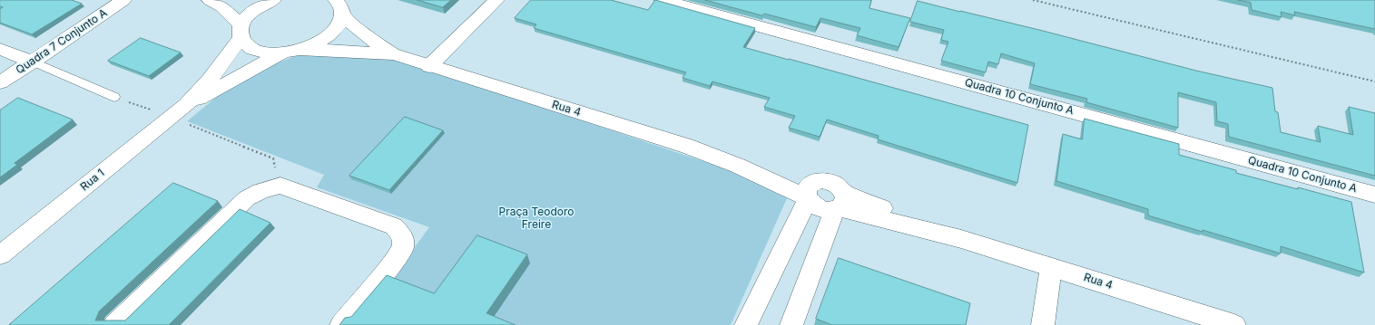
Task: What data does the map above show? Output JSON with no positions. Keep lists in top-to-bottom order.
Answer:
{
  "streets": {
    "street": [
      "Quadra 7 Conjunto A",
      "Quadra 10 Conjunto A",
      "Rua 4",
      "Rua 1"
    ]
  },
  "parks": ["Praça Teodoro Freire"]
}
